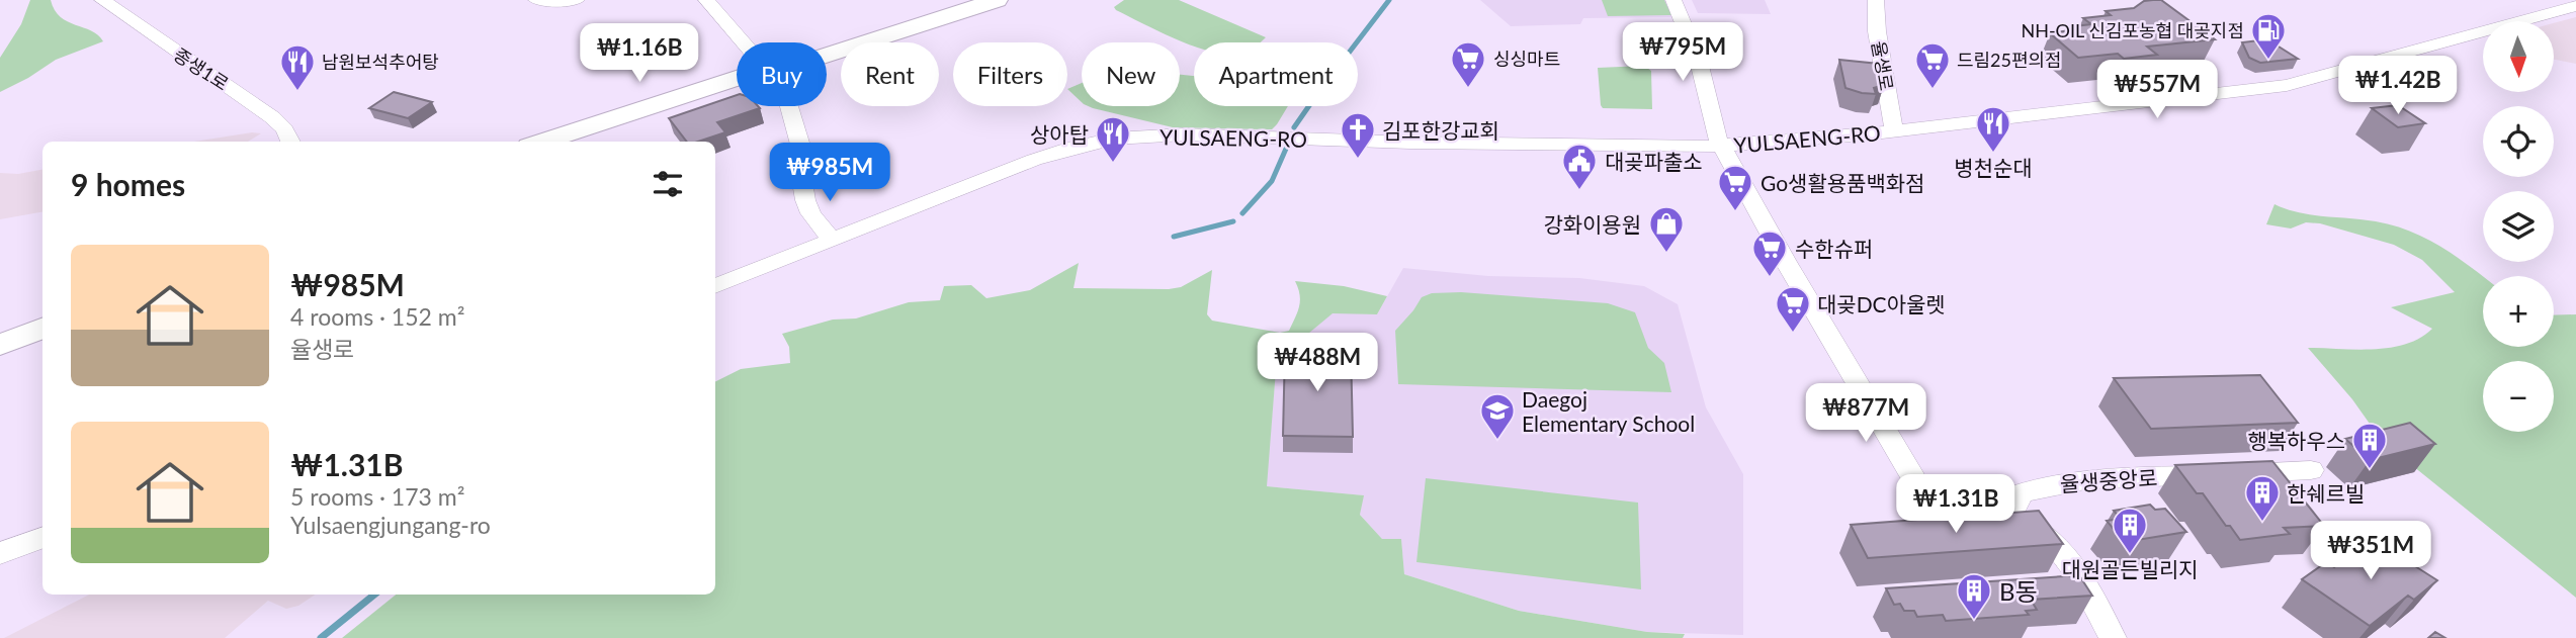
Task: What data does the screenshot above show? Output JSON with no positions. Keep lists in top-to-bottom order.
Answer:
{
  "streets": {
    "street": [
      "율생로",
      "종생1로",
      "YULSAENG-RO",
      "율생중앙로"
    ]
  },
  "crossings": [
    ["율생로", "YULSAENG-RO"]
  ],
  "places": {
    "fuel station": ["NH-OIL 신김포농협 대곶지점"],
    "supermarket": [
      "싱싱마트",
      "드림25편의점",
      "Go생활용품백화점",
      "수한슈퍼",
      "대곶DC아울렛"
    ],
    "restaurant": ["남원보석추어탕", "병천순대", "상아탑"],
    "church": ["김포한강교회"],
    "public building": ["대곶파출소"],
    "shop": ["강화이용원"],
    "school or university": ["Daegoj Elementary School"],
    "building": [
      "행복하우스",
      "한쉐르빌",
      "대원골든빌리지",
      "B동"
    ]
  },
  "north": "bottom",
  "page": {
    "map_buttons": ["+", "−"],
    "price": [
      "₩795M",
      "₩1.16B",
      "₩1.42B",
      "₩557M",
      "₩985M",
      "₩488M",
      "₩877M",
      "₩1.31B",
      "₩351M"
    ],
    "chip": [
      "Buy",
      "Rent",
      "Filters",
      "New",
      "Apartment"
    ],
    "heading": "9 homes",
    "list": [
      {
        "name": "₩985M",
        "note": "4 rooms · 152 m² · 율생로"
      },
      {
        "name": "₩1.31B",
        "note": "5 rooms · 173 m² · Yulsaengjungang-ro"
      }
    ]
  }
}
